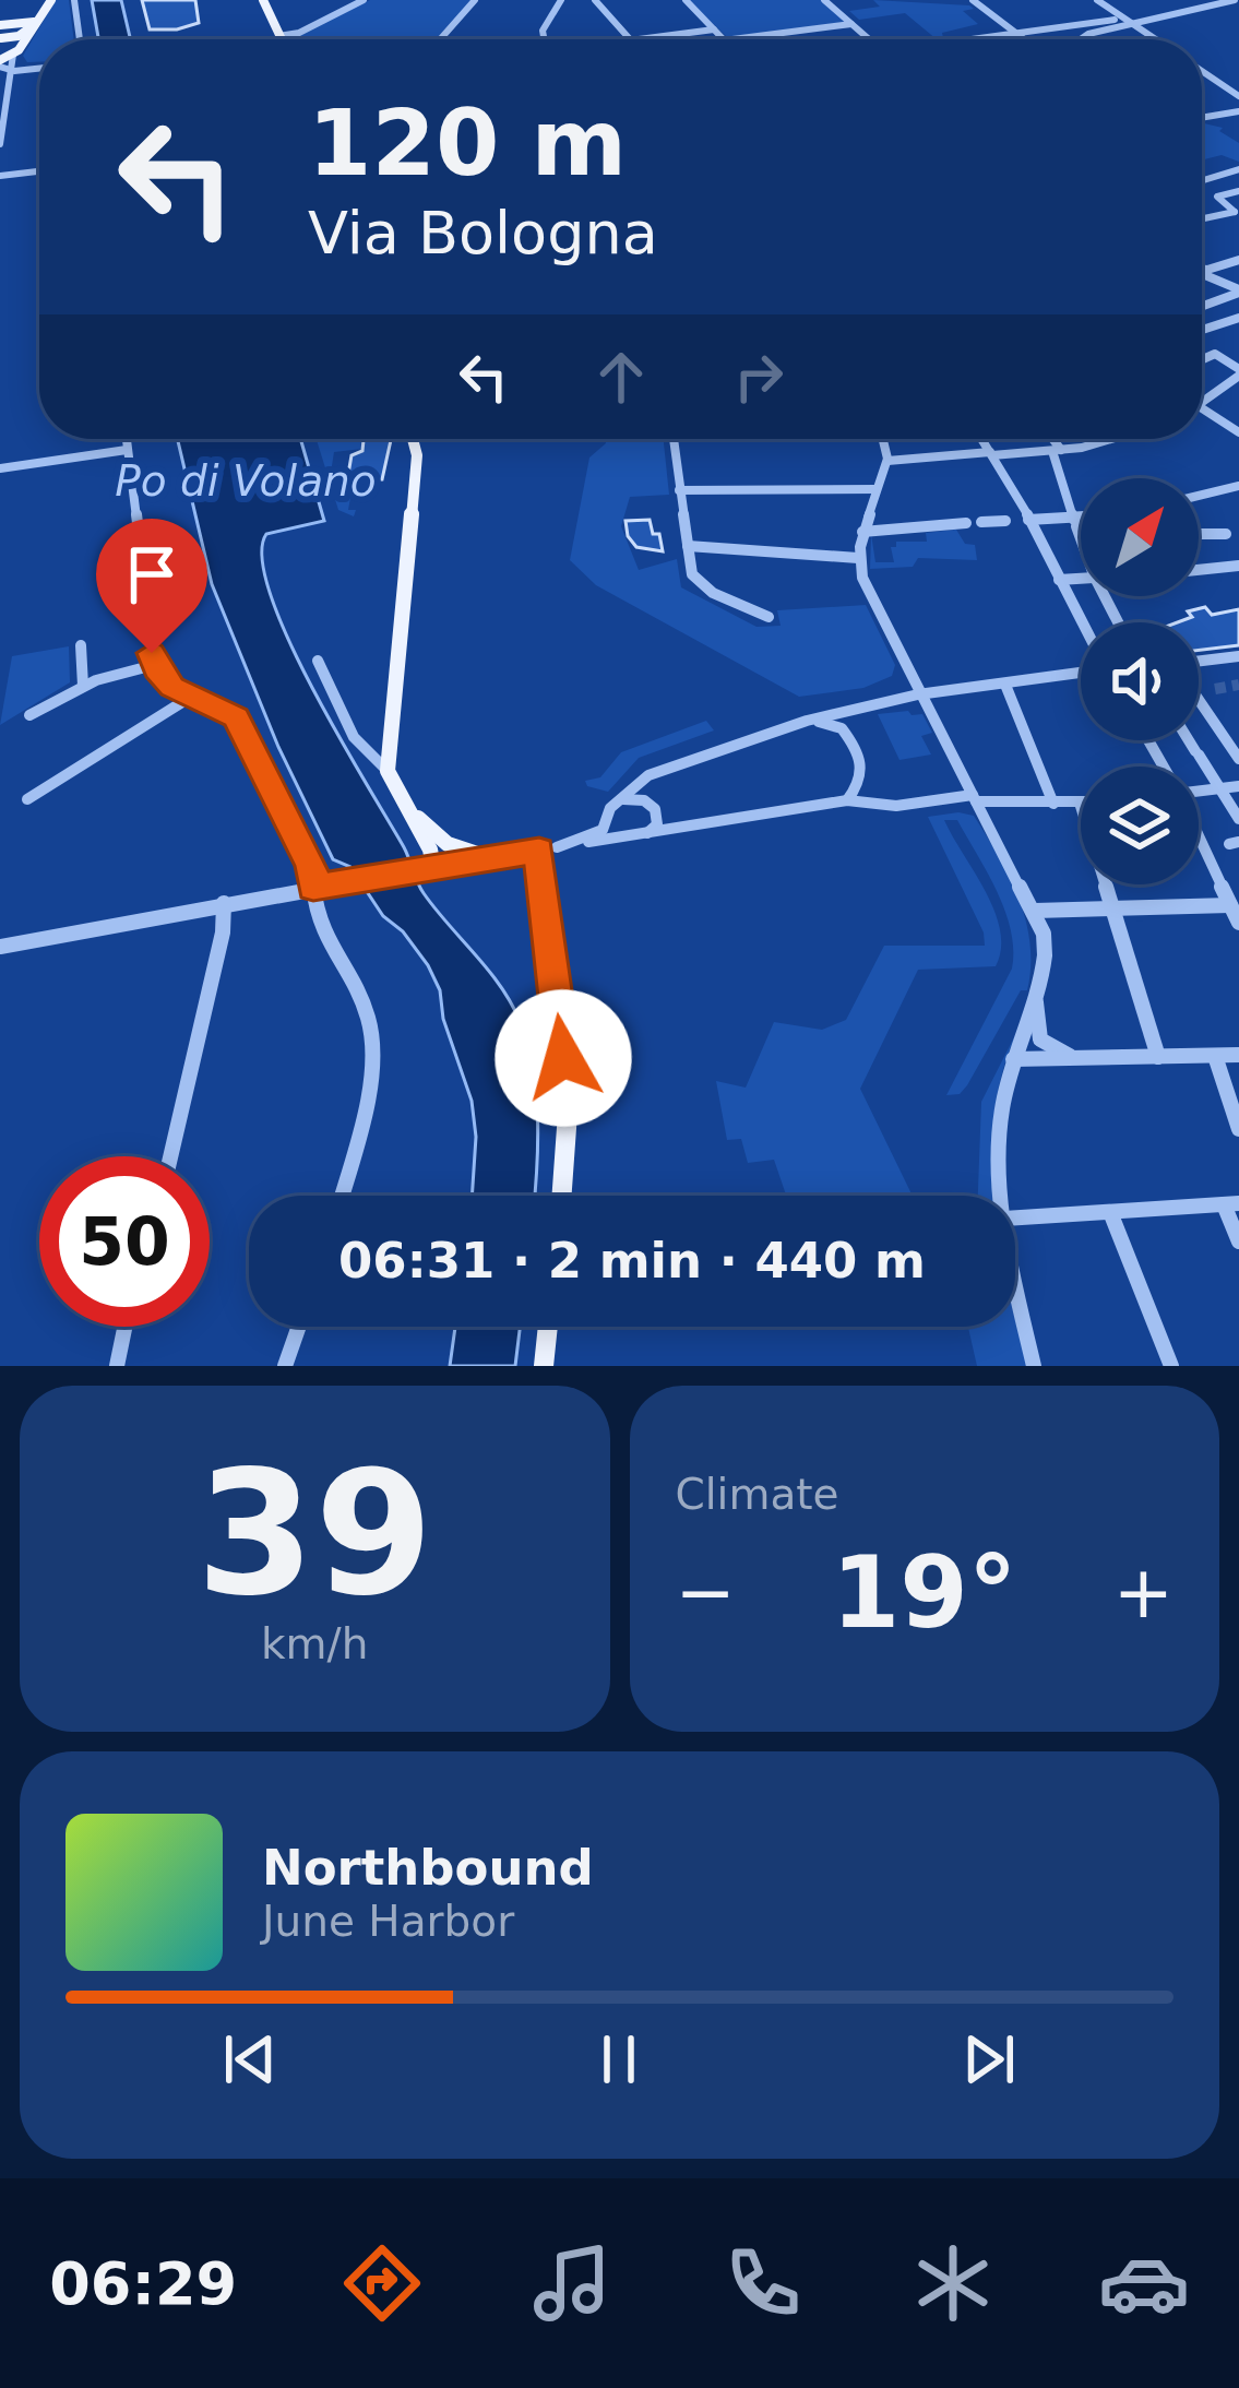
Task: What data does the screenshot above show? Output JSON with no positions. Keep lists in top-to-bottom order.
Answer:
{
  "water": ["Po di Volano"],
  "north": "top right",
  "page": {
    "turn": ["120 m", "Via Bologna"],
    "limit": "50",
    "trip": "06:31 · 2 min · 440 m",
    "tile": [
      ["39", "km/h"],
      "Climate"
    ],
    "heat": ["−", "19°", "+"],
    "song": ["Northbound", "June Harbor"],
    "tabs": "06:29"
  }
}
